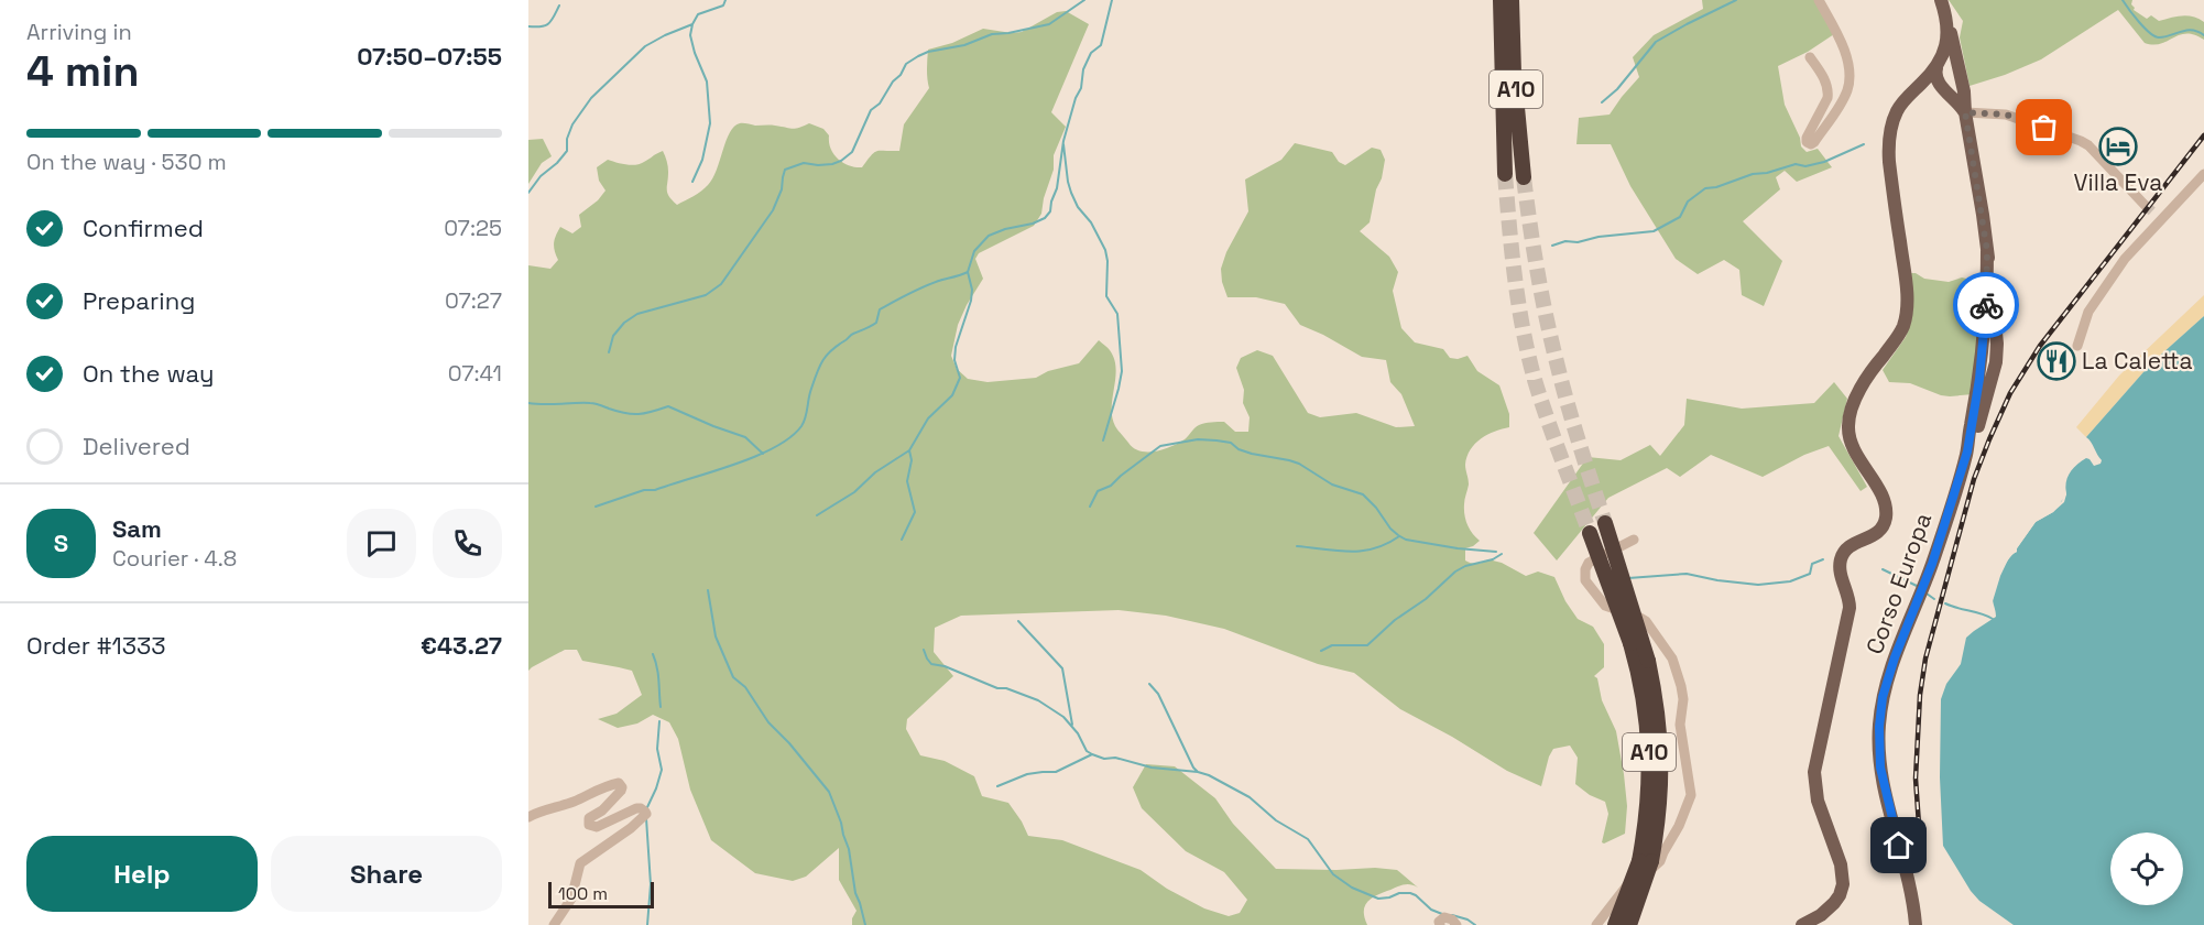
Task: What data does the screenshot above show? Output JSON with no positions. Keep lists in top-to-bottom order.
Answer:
{
  "streets": {
    "highway": ["A10"],
    "main road": ["Corso Europa"]
  },
  "places": {
    "hotel": ["Villa Eva"],
    "restaurant": ["La Caletta"]
  },
  "scale_bar": "100 m",
  "page": {
    "heading": ["4 min", "Arriving in", "07:50–07:55"],
    "panel": [
      "Sam",
      "Courier · 4.8",
      "Order #1333",
      "€43.27"
    ],
    "bar": "On the way · 530 m",
    "list": [
      ["Confirmed", "07:25"],
      ["Preparing", "07:27"],
      ["On the way", "07:41"],
      "Delivered"
    ],
    "round": "S",
    "buttons": ["Help", "Share"],
    "scale": "100 m"
  }
}
